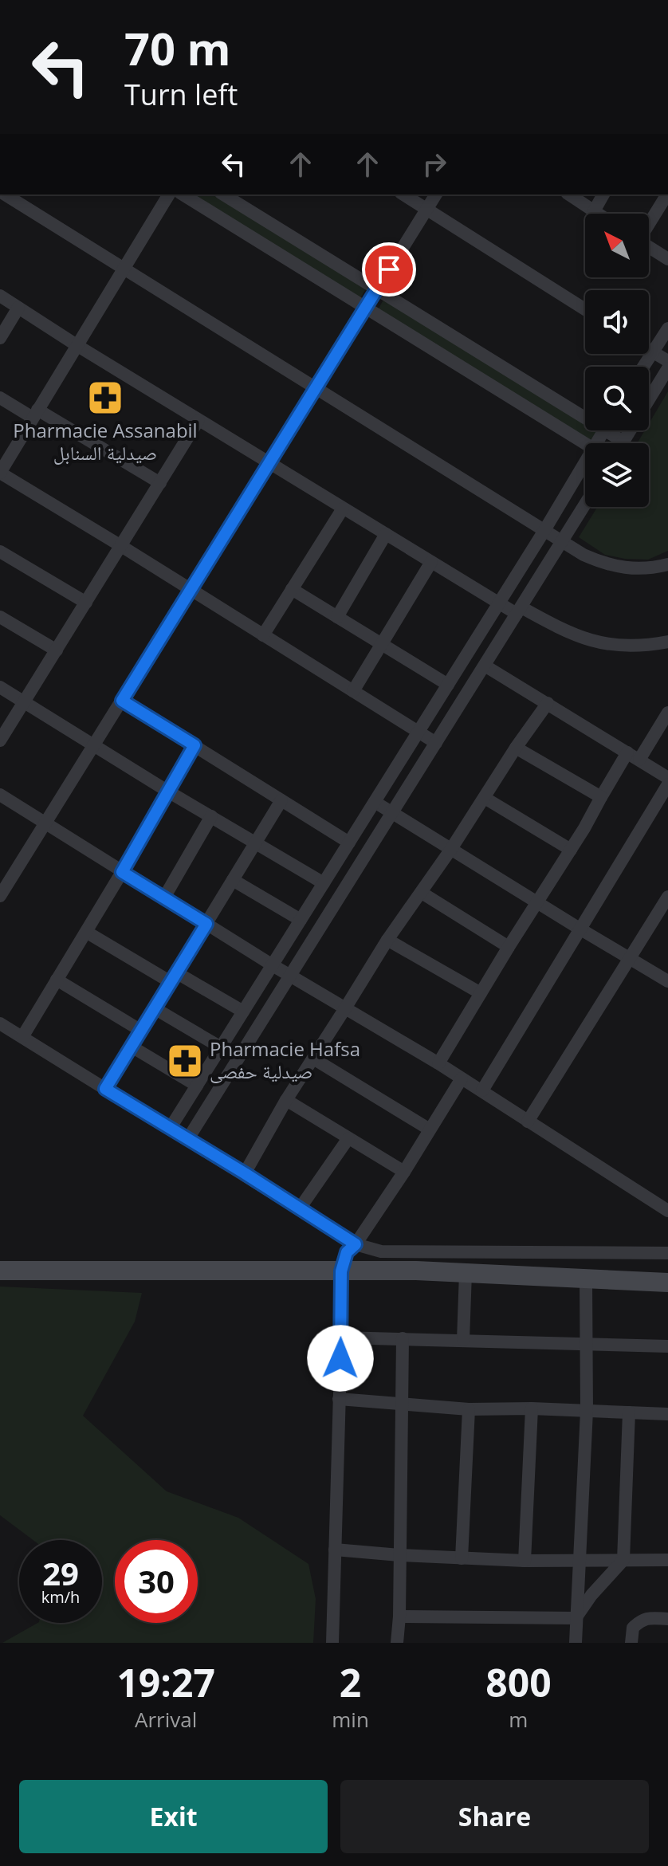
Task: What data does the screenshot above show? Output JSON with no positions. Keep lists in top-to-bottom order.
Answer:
{
  "places": {
    "pharmacy": ["Pharmacie Assanabil صيدلية السنابل", "Pharmacie Hafsa صيدلية حفصى"]
  },
  "north": "top left",
  "page": {
    "turn": ["70 m", "Turn left"],
    "speed": "29 km/h",
    "limit": "30",
    "eta": [
      "19:27",
      "Arrival",
      "2",
      "min",
      "800",
      "m"
    ],
    "buttons": ["Exit", "Share"]
  }
}
